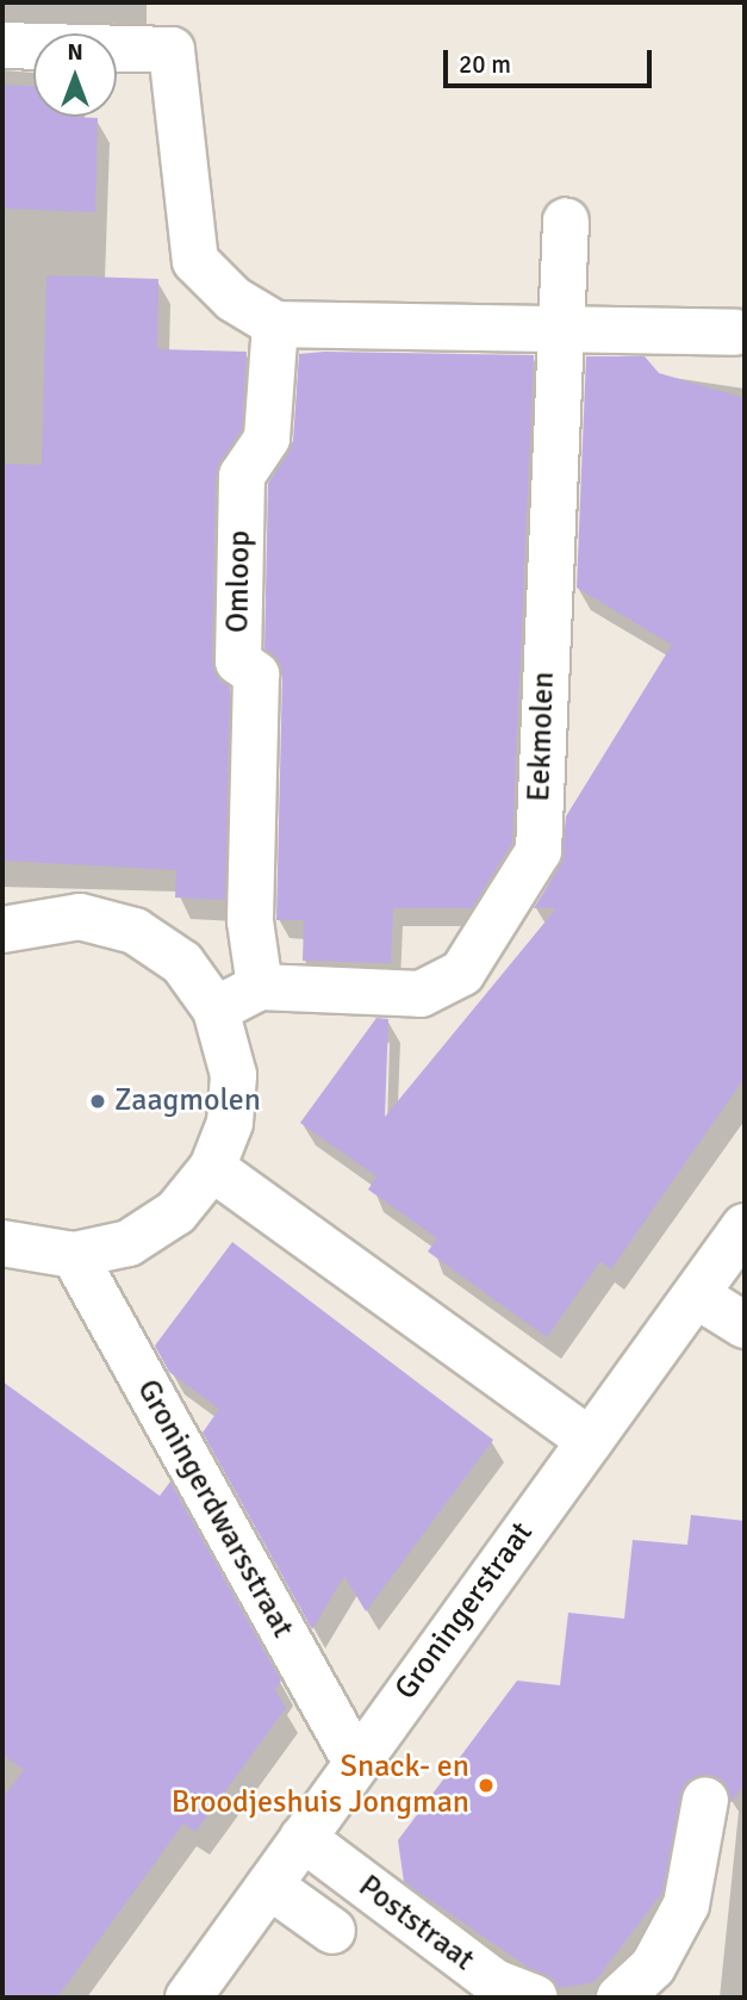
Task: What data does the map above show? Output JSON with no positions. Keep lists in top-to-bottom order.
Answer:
{
  "streets": {
    "street": [
      "Omloop",
      "Eekmolen",
      "Groningerdwarsstraat",
      "Groningerstraat",
      "Poststraat"
    ]
  },
  "crossings": [
    ["Omloop", "Eekmolen"],
    ["Groningerdwarsstraat", "Groningerstraat"],
    ["Groningerstraat", "Poststraat"]
  ],
  "places": ["Zaagmolen", "Snack- en Broodjeshuis Jongman"],
  "scale_bar": "20 m",
  "north": "top"
}
